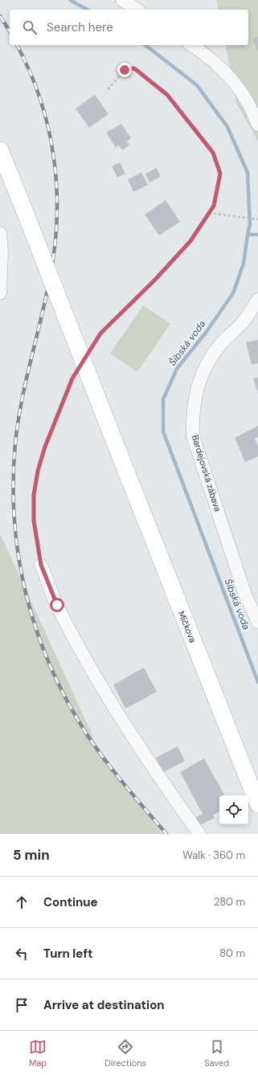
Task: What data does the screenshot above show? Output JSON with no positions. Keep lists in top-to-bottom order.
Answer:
{
  "streets": {
    "main road": ["Mičkova"],
    "street": ["Bardejovská zábava"]
  },
  "water": ["Šibská voda"],
  "page": {
    "search": "Search here",
    "heading": ["5 min", "Walk · 360 m"],
    "list": [
      ["Continue", "280 m"],
      ["Turn left", "80 m"],
      "Arrive at destination"
    ],
    "nav": ["Map", "Directions", "Saved"]
  }
}
